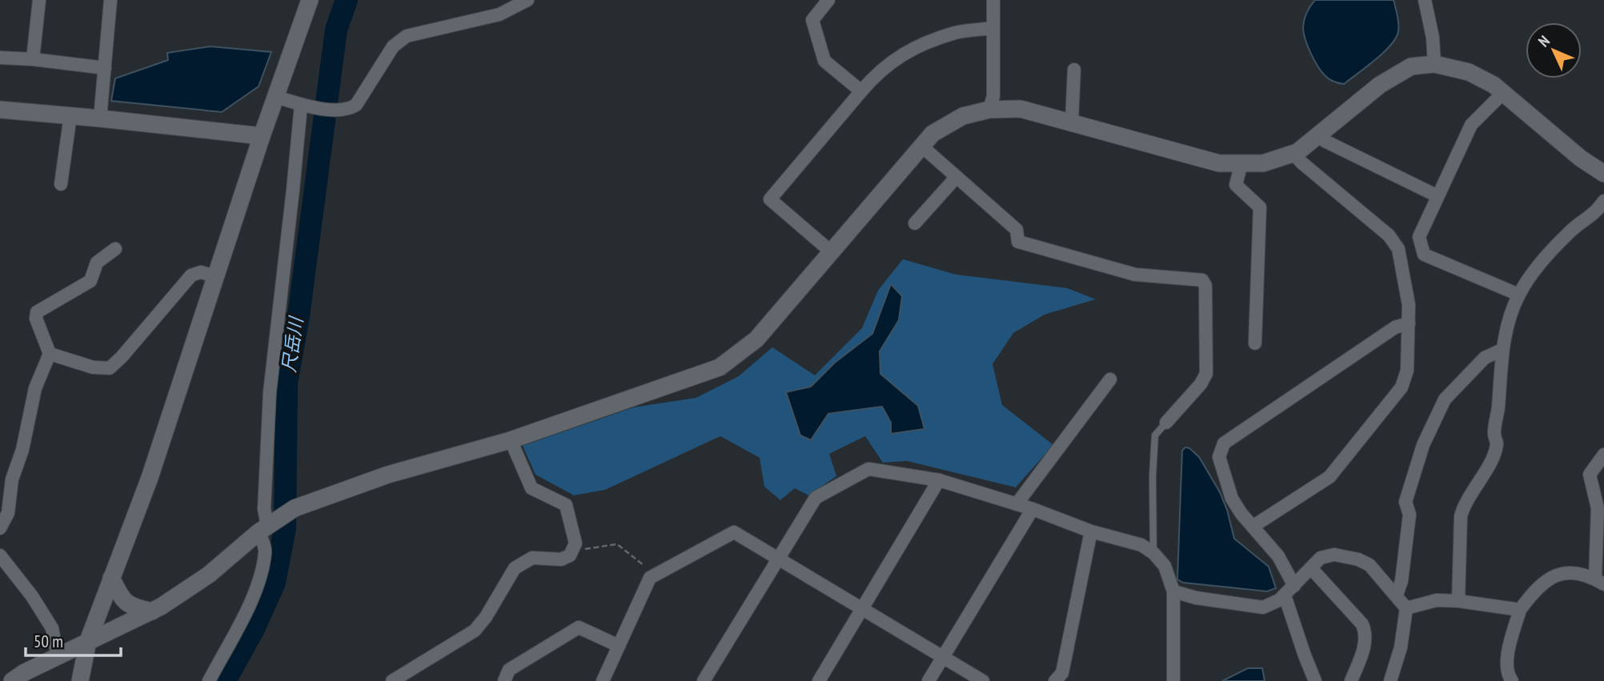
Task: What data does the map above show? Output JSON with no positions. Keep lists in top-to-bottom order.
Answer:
{
  "water": ["尺岳川"],
  "scale_bar": "50 m",
  "north": "top left"
}
